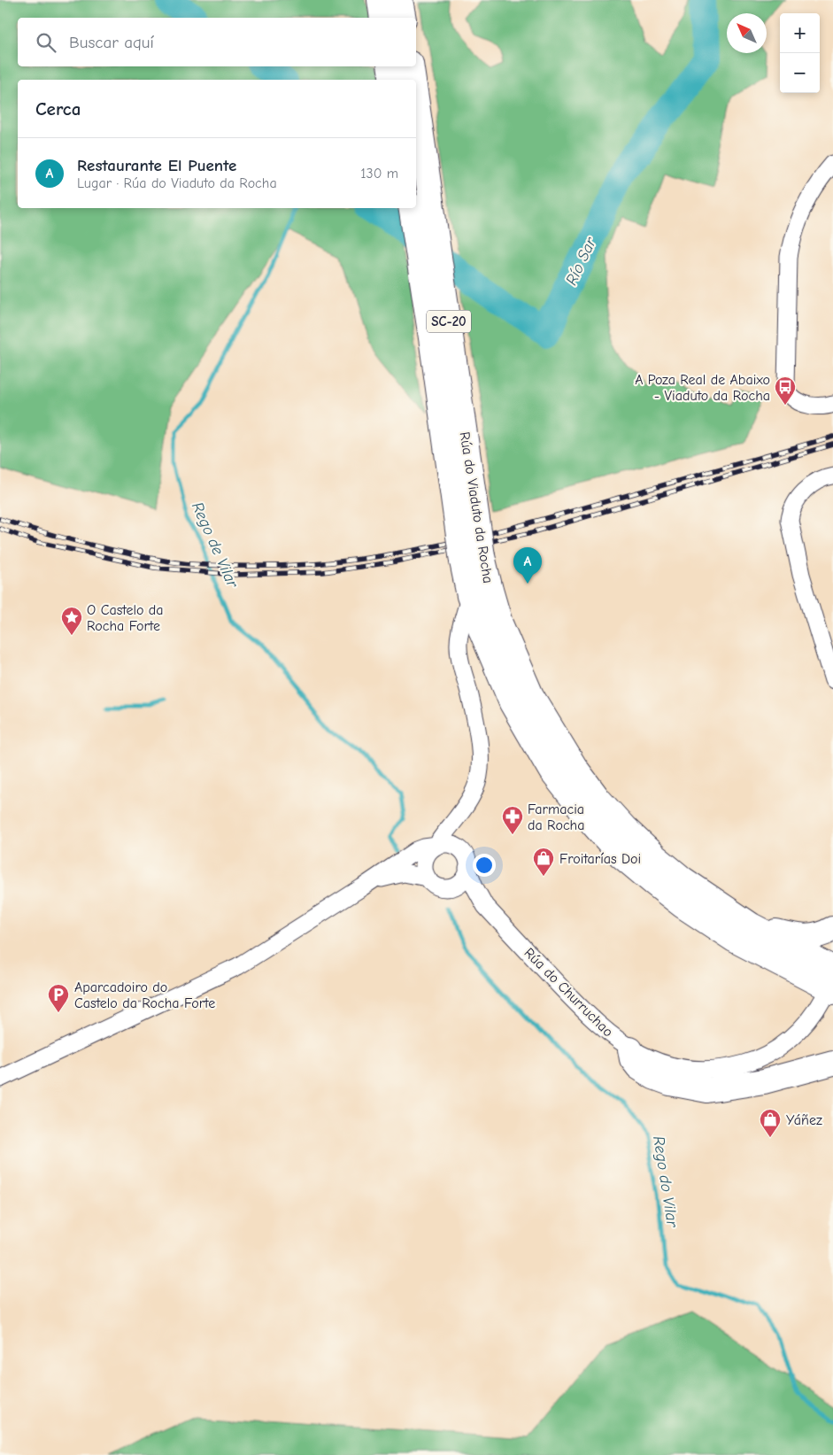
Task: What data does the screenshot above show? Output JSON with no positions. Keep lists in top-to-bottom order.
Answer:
{
  "streets": {
    "highway": ["SC-20", "Rúa do Viaduto da Rocha"],
    "street": ["Rúa do Churruchao"]
  },
  "crossings": [
    ["Rúa do Viaduto da Rocha", "Rúa do Churruchao"]
  ],
  "water": ["Río Sar", "Rego de Vilar", "Rego do Vilar"],
  "places": {
    "bus stop": ["A Poza Real de Abaixo - Viaduto da Rocha"],
    "place": ["O Castelo da Rocha Forte"],
    "pharmacy": ["Farmacia da Rocha"],
    "shop": ["Froitarías Doi", "Yáñez"],
    "parking": ["Aparcadoiro do Castelo da Rocha Forte"]
  },
  "north": "top left",
  "page": {
    "map_buttons": ["+", "−"],
    "search": "Buscar aquí",
    "heading": "Cerca",
    "list": [
      {
        "mark": "A",
        "name": "Restaurante El Puente",
        "note": "Lugar · Rúa do Viaduto da Rocha",
        "value": "130 m"
      }
    ],
    "pins": "A"
  }
}
